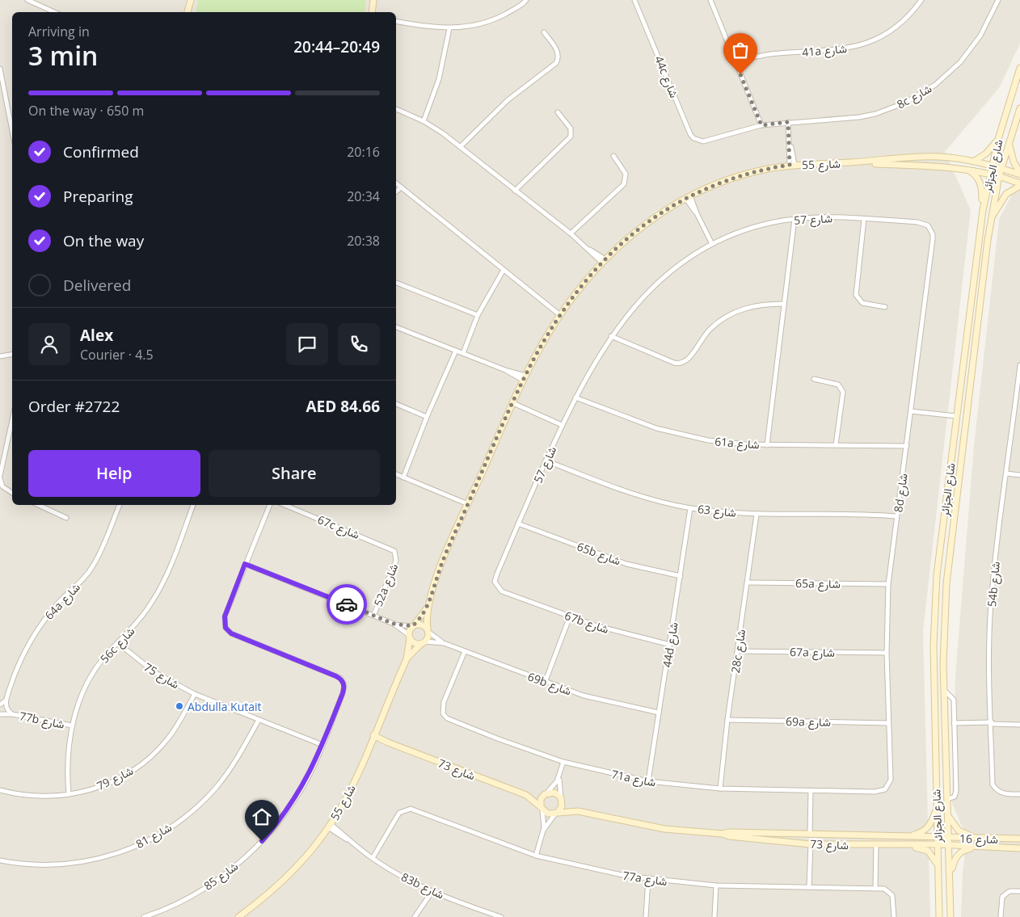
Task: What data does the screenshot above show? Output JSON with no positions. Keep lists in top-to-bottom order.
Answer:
{
  "streets": {
    "street": [
      "41a شارع",
      "44c شارع",
      "8c شارع",
      "شارع 55",
      "شارع الجزائر",
      "شارع 57",
      "61a شارع",
      "8d شارع",
      "شارع 63",
      "67c شارع",
      "65b شارع",
      "65a شارع",
      "54b شارع",
      "52a شارع",
      "64a شارع",
      "67b شارع",
      "56c شارع",
      "44d شارع",
      "28c شارع",
      "67a شارع",
      "شارع 75",
      "69b شارع",
      "77b شارع",
      "69a شارع",
      "شارع 73",
      "شارع 79",
      "71a شارع",
      "شارع 81",
      "شارع 16",
      "شارع 85",
      "77a شارع",
      "83b شارع"
    ]
  },
  "crossings": [
    ["44c شارع", "8c شارع"],
    ["شارع 55", "شارع الجزائر"],
    ["شارع 55", "69b شارع"],
    ["شارع 55", "شارع 73"],
    ["شارع 55", "83b شارع"],
    ["شارع الجزائر", "شارع 73"],
    ["شارع الجزائر", "شارع 16"],
    ["شارع 57", "61a شارع"],
    ["شارع 57", "8d شارع"],
    ["شارع 57", "شارع 63"],
    ["شارع 57", "65b شارع"],
    ["شارع 57", "67b شارع"],
    ["61a شارع", "8d شارع"],
    ["8d شارع", "شارع 63"],
    ["8d شارع", "65a شارع"],
    ["8d شارع", "67a شارع"],
    ["8d شارع", "69a شارع"],
    ["8d شارع", "71a شارع"],
    ["شارع 63", "44d شارع"],
    ["شارع 63", "28c شارع"],
    ["67c شارع", "52a شارع"],
    ["65b شارع", "44d شارع"],
    ["65a شارع", "28c شارع"],
    ["67b شارع", "44d شارع"],
    ["56c شارع", "شارع 75"],
    ["56c شارع", "77b شارع"],
    ["56c شارع", "شارع 79"],
    ["44d شارع", "69b شارع"],
    ["44d شارع", "71a شارع"],
    ["28c شارع", "67a شارع"],
    ["28c شارع", "69a شارع"],
    ["28c شارع", "71a شارع"],
    ["شارع 75", "شارع 79"],
    ["شارع 75", "شارع 81"],
    ["شارع 75", "شارع 85"],
    ["69b شارع", "71a شارع"],
    ["شارع 73", "شارع 16"],
    ["77a شارع", "83b شارع"]
  ],
  "places": ["Abdulla Kutait"],
  "page": {
    "heading": ["3 min", "Arriving in", "20:44–20:49"],
    "panel": [
      "Alex",
      "Courier · 4.5",
      "Order #2722",
      "AED 84.66"
    ],
    "bar": "On the way · 650 m",
    "list": [
      ["Confirmed", "20:16"],
      ["Preparing", "20:34"],
      ["On the way", "20:38"],
      "Delivered"
    ],
    "buttons": ["Help", "Share"]
  }
}
